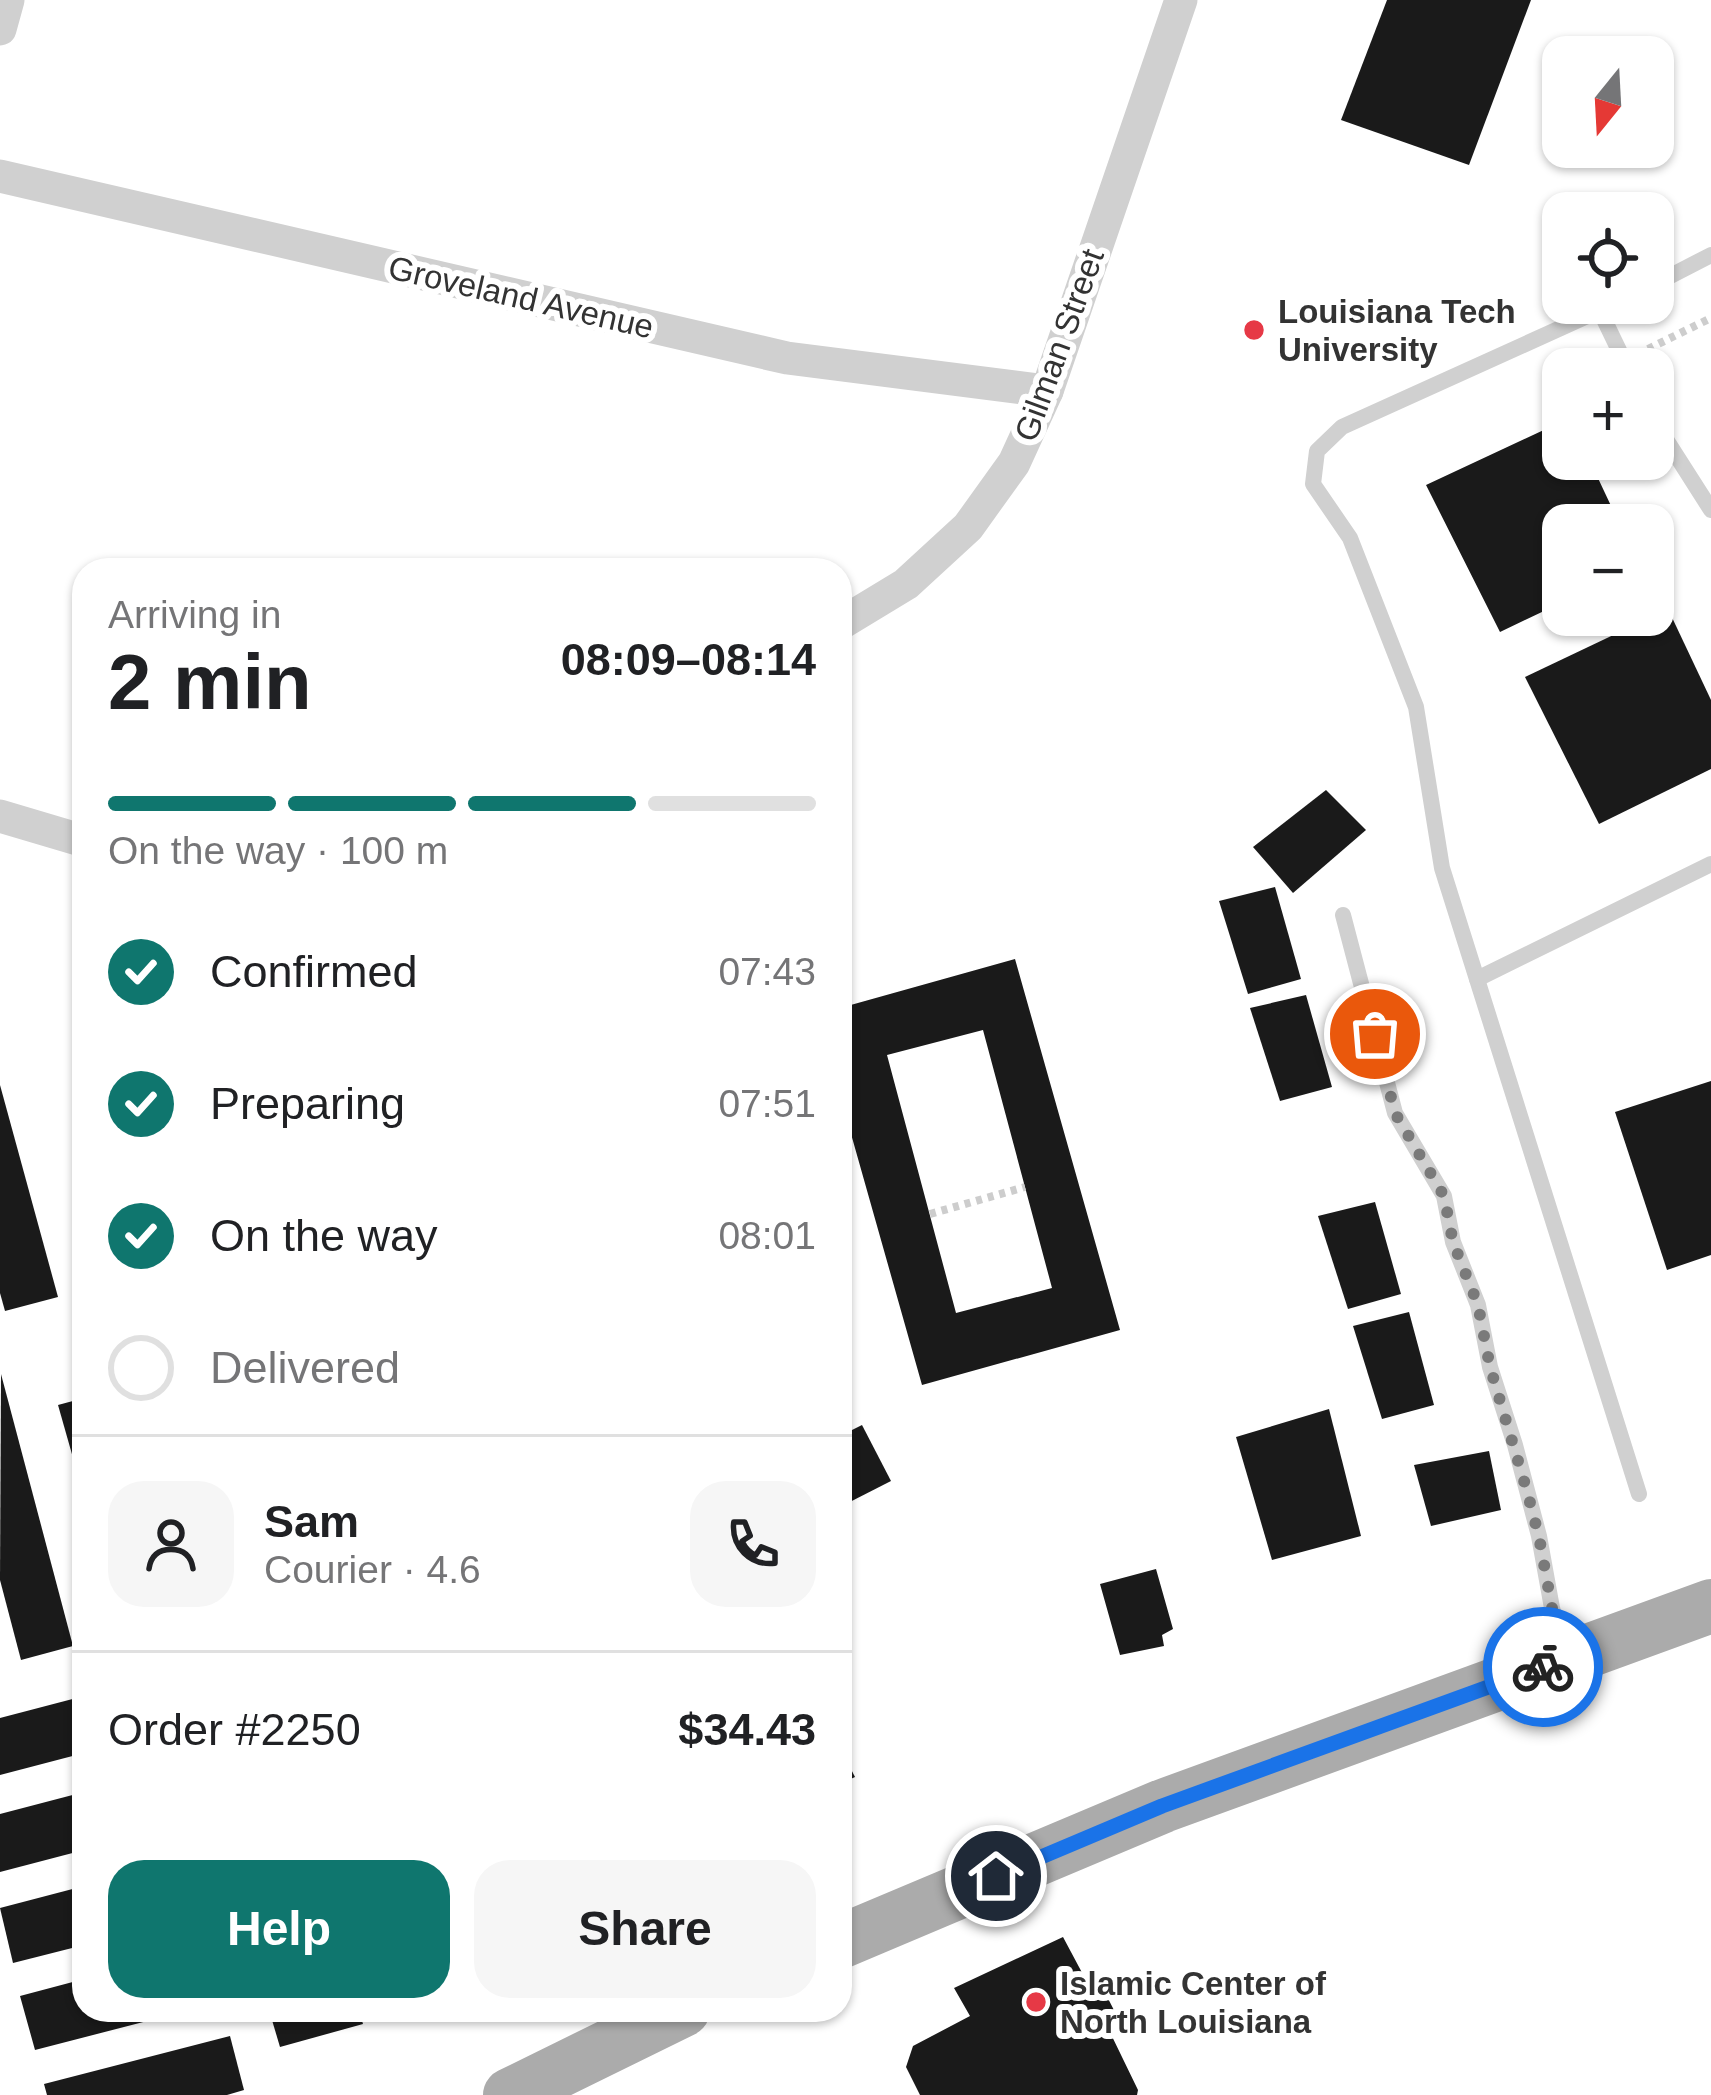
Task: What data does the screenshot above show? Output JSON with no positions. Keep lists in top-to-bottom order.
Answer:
{
  "streets": {
    "street": ["Groveland Avenue", "Gilman Street"]
  },
  "crossings": [
    ["Groveland Avenue", "Gilman Street"]
  ],
  "places": ["Louisiana Tech University", "Islamic Center of North Louisiana"],
  "north": "bottom",
  "page": {
    "map_buttons": ["+", "−"],
    "heading": ["2 min", "Arriving in", "08:09–08:14"],
    "panel": [
      "Sam",
      "Courier · 4.6",
      "Order #2250",
      "$34.43"
    ],
    "bar": "On the way · 100 m",
    "list": [
      ["Confirmed", "07:43"],
      ["Preparing", "07:51"],
      ["On the way", "08:01"],
      "Delivered"
    ],
    "buttons": ["Help", "Share"]
  }
}
